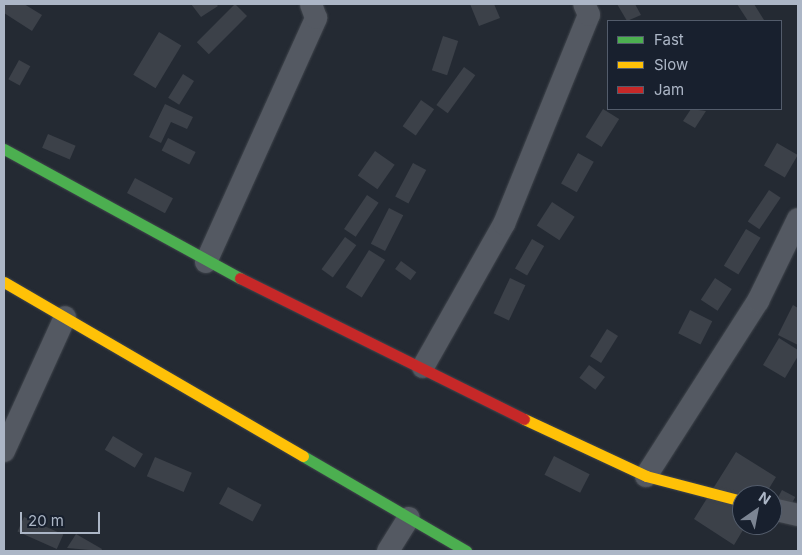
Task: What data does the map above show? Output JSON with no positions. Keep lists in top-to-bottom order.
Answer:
{
  "legend": ["Fast", "Slow", "Jam"],
  "scale_bar": "20 m",
  "north": "top right"
}
